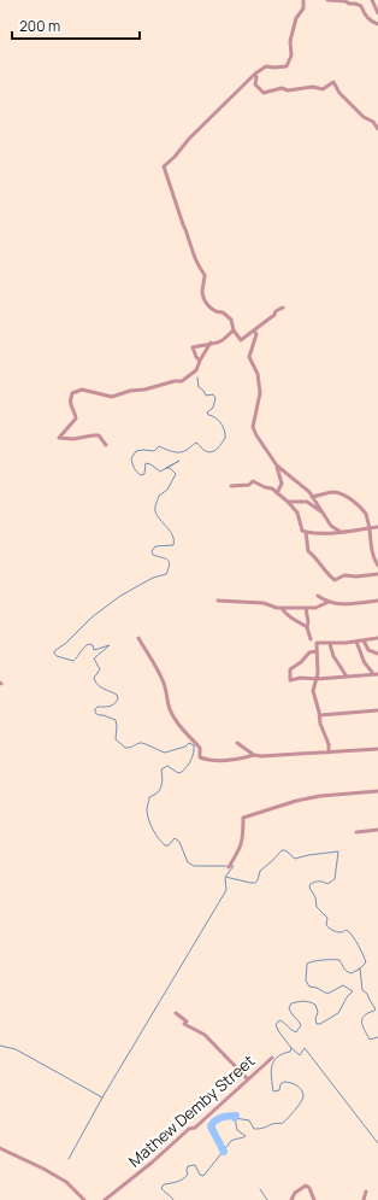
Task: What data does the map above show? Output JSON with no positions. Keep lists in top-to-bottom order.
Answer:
{
  "streets": {
    "street": ["Mathew Demby Street"]
  },
  "scale_bar": "200 m"
}
